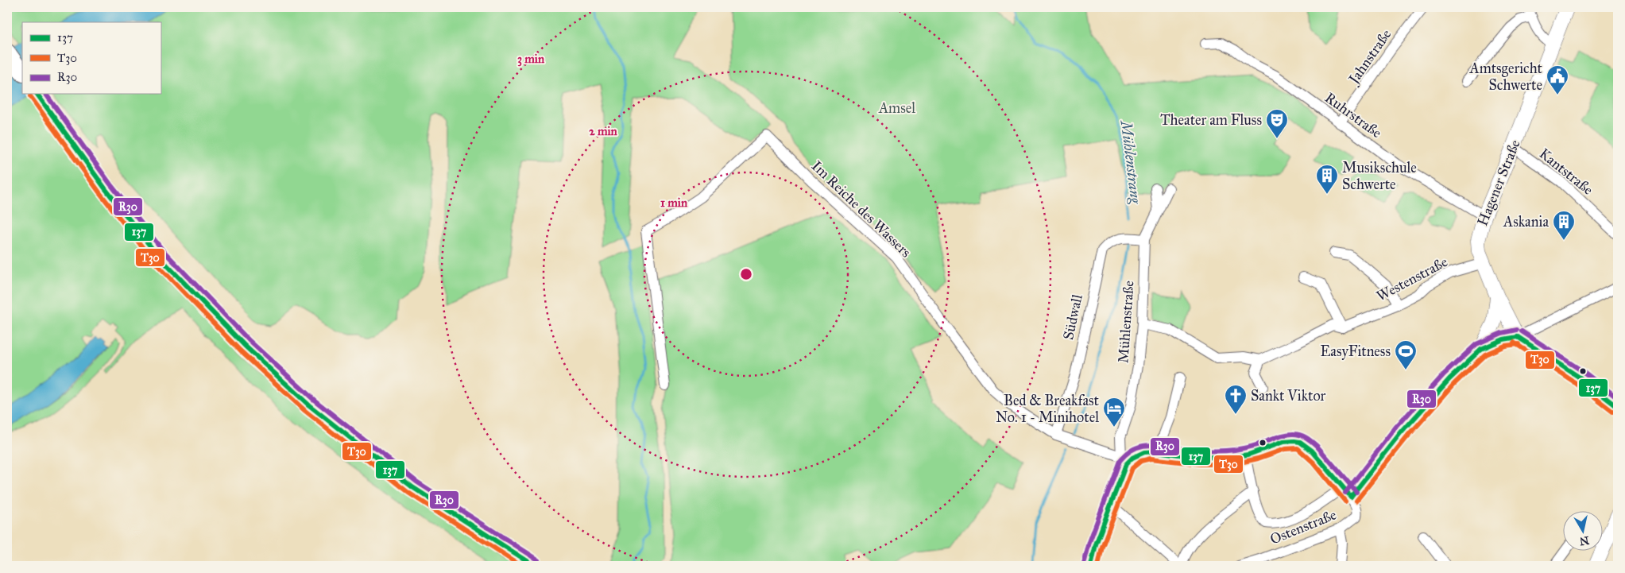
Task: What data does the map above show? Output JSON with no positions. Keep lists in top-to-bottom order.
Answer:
{
  "streets": {
    "street": [
      "Jahnstraße",
      "Ruhrstraße",
      "Kantstraße",
      "Hagener Straße",
      "Im Reiche des Wassers",
      "Westenstraße",
      "Südwall",
      "Mühlenstraße",
      "Ostenstraße"
    ]
  },
  "crossings": [
    ["Jahnstraße", "Ruhrstraße"],
    ["Ruhrstraße", "Hagener Straße"],
    ["Kantstraße", "Hagener Straße"],
    ["Hagener Straße", "Westenstraße"],
    ["Im Reiche des Wassers", "Südwall"],
    ["Im Reiche des Wassers", "Mühlenstraße"],
    ["Südwall", "Mühlenstraße"]
  ],
  "water": ["Mühlenstrang"],
  "parks": ["Amsel"],
  "places": {
    "public building": ["Amtsgericht Schwerte"],
    "theatre": ["Theater am Fluss"],
    "building": ["Musikschule Schwerte", "Askania"],
    "sports": ["EasyFitness"],
    "church": ["Sankt Viktor"],
    "hotel": ["Bed & Breakfast No. 1 - Minihotel"]
  },
  "lines": ["transit line 137", "transit line R30", "transit line T30"],
  "legend": ["137", "T30", "R30"],
  "north": "bottom",
  "rings": ["3 min", "2 min", "1 min"]
}
